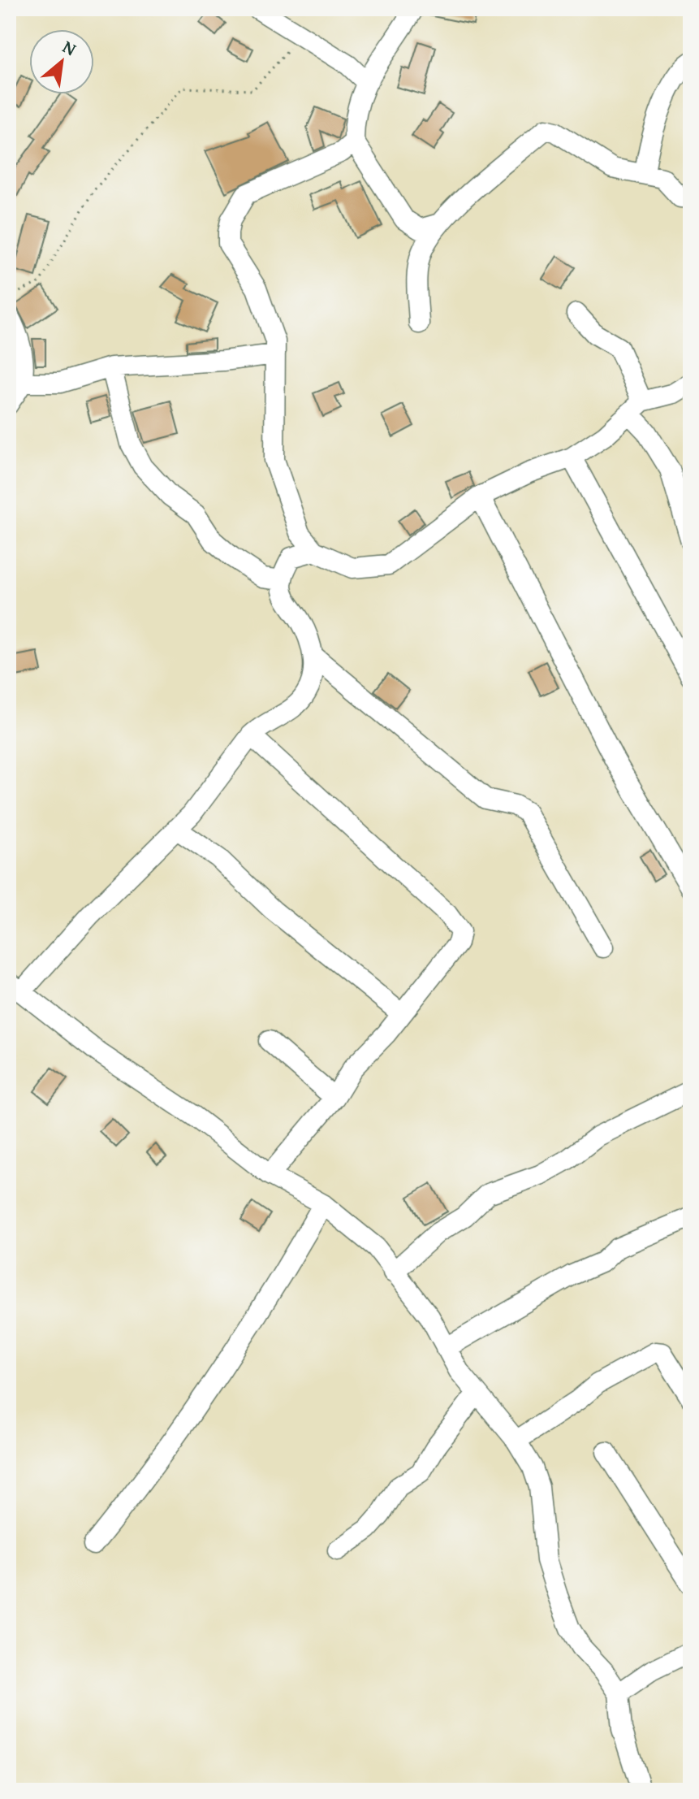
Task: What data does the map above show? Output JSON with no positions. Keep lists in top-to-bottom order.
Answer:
{
  "north": "top right"
}
